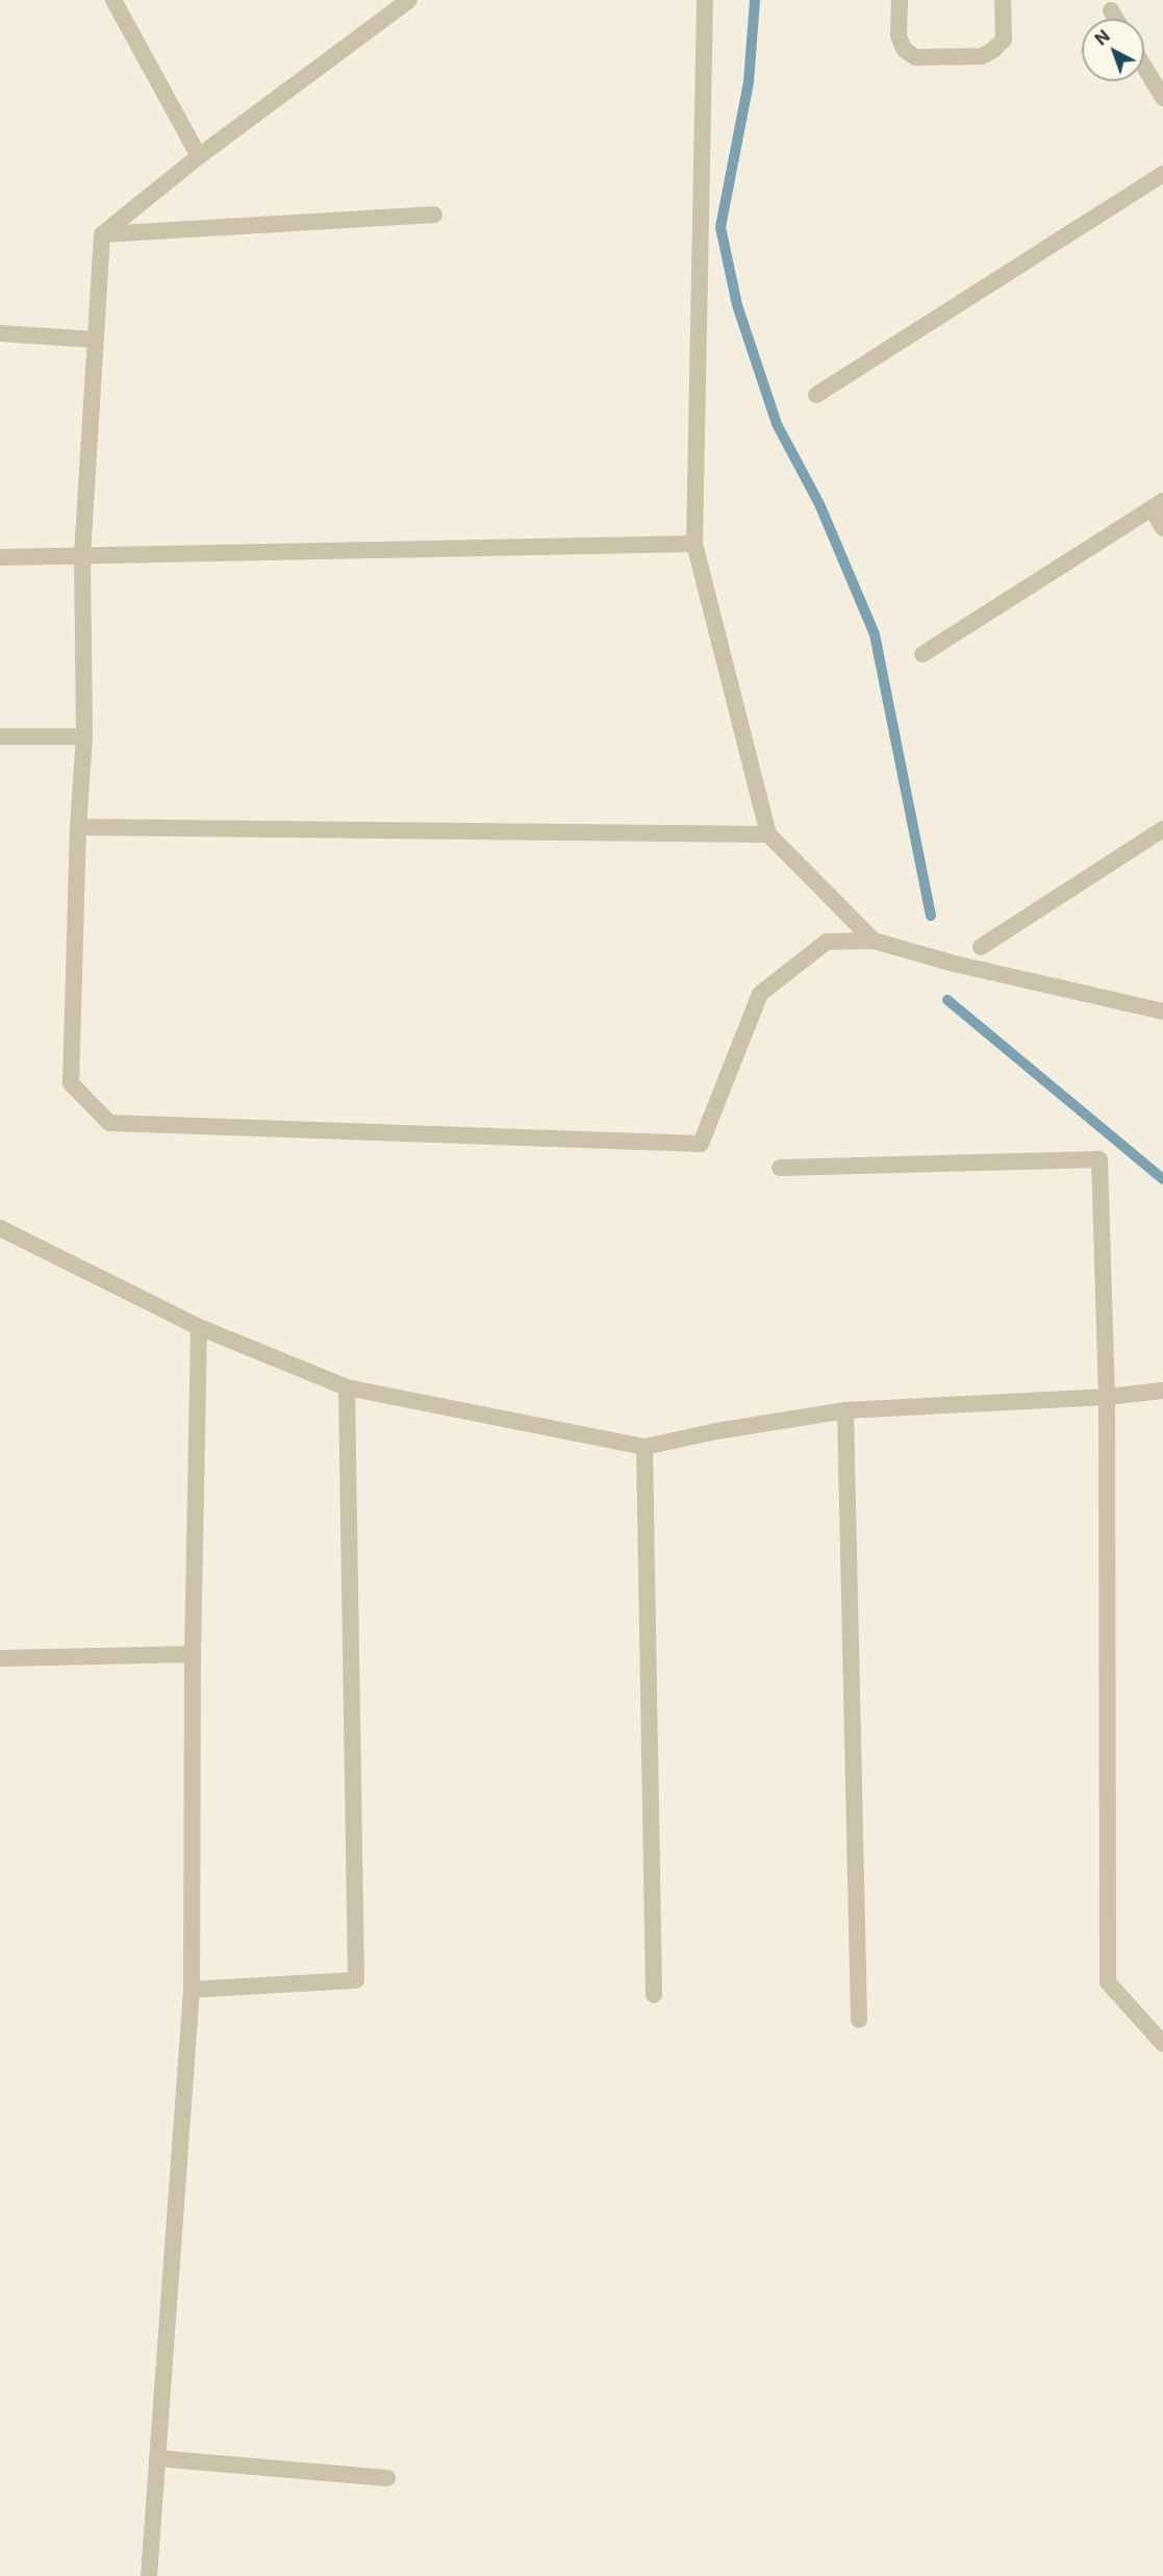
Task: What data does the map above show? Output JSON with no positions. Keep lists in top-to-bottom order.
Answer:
{
  "north": "top left"
}
